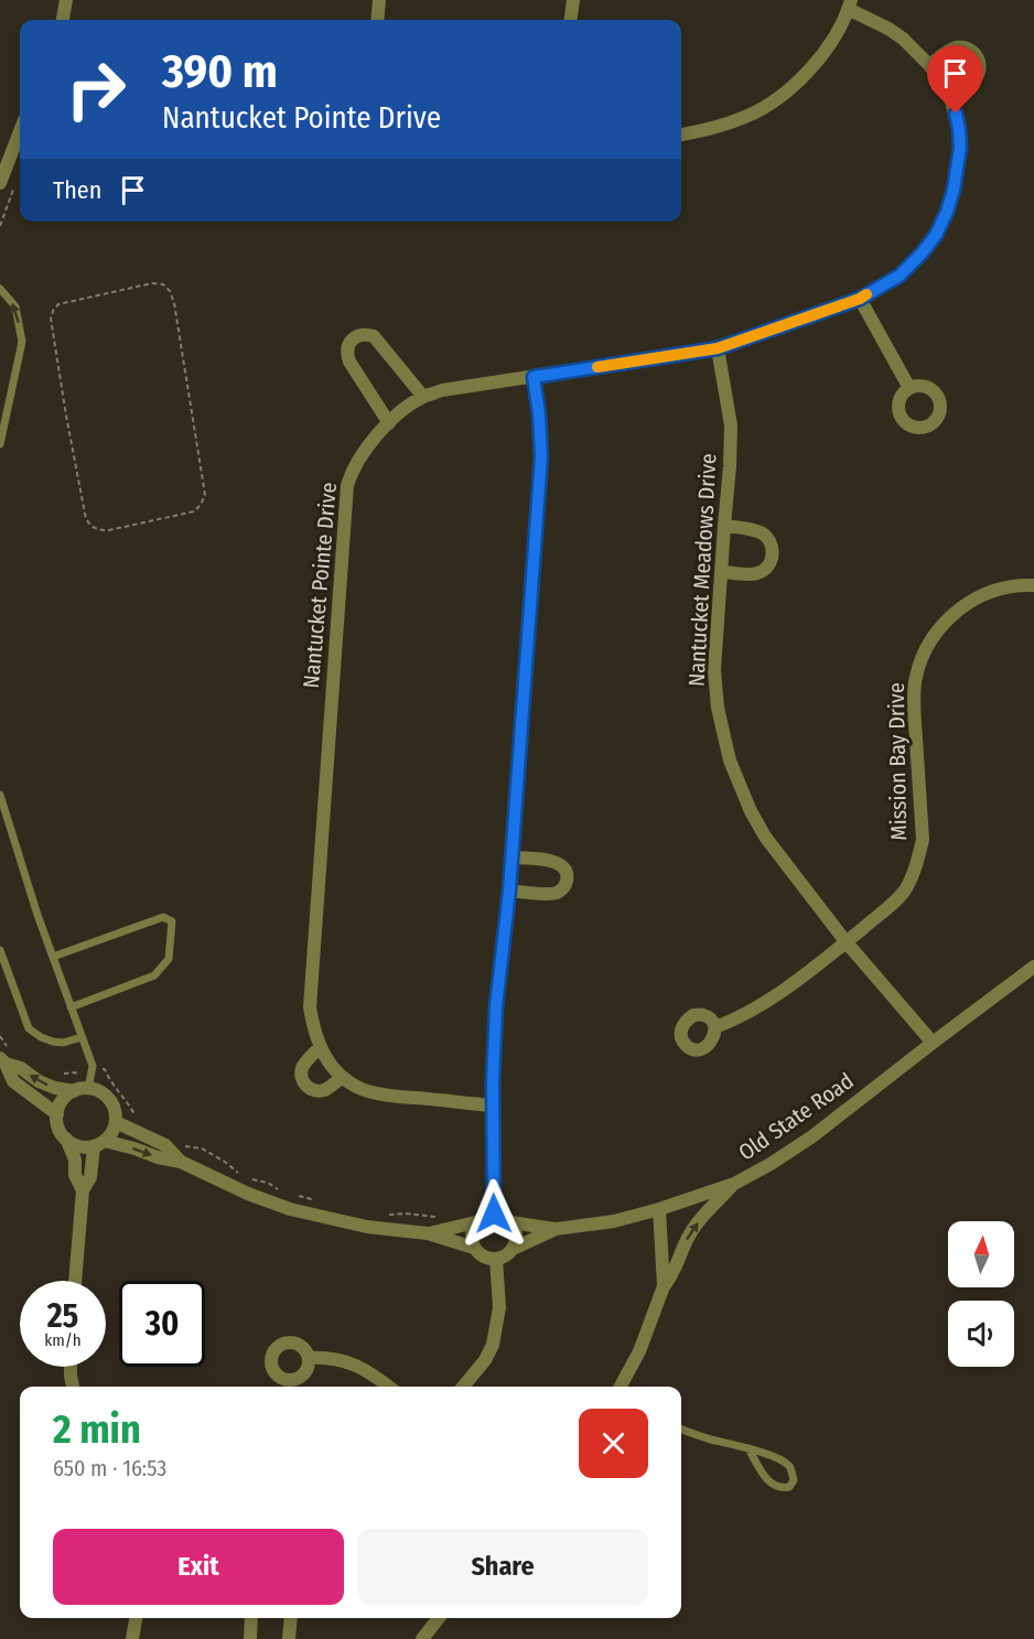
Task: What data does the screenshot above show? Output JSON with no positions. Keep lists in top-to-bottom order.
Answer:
{
  "streets": {
    "street": [
      "Nantucket Meadows Drive",
      "Nantucket Pointe Drive",
      "Mission Bay Drive",
      "Old State Road"
    ]
  },
  "crossings": [
    ["Nantucket Meadows Drive", "Nantucket Pointe Drive"],
    ["Nantucket Meadows Drive", "Mission Bay Drive"],
    ["Nantucket Meadows Drive", "Old State Road"]
  ],
  "north": "top",
  "page": {
    "turn": ["390 m", "Nantucket Pointe Drive"],
    "then": "Then",
    "speed": "25 km/h",
    "limit": "30",
    "heading": ["2 min", "650 m · 16:53"],
    "buttons": ["Exit", "Share"]
  }
}
